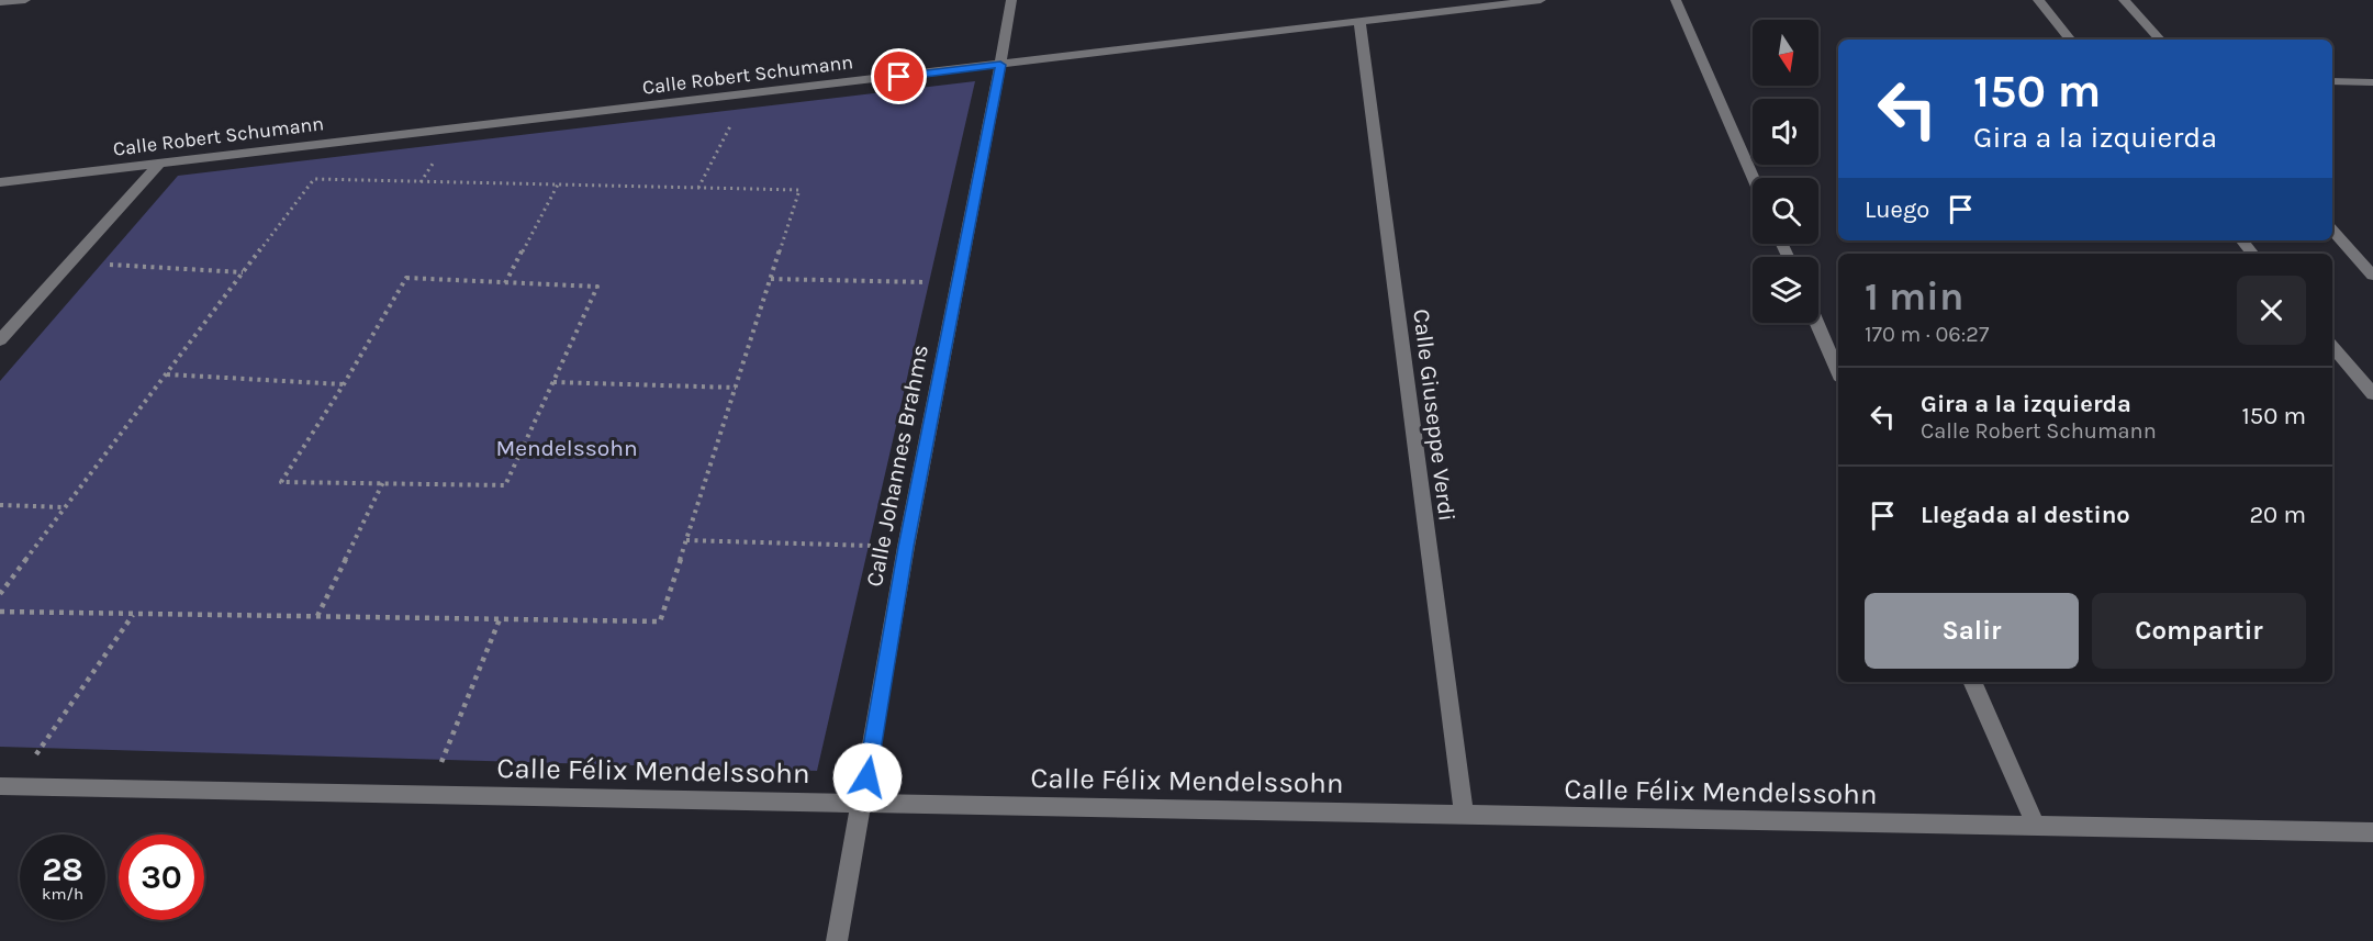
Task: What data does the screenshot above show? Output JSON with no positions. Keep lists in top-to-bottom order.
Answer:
{
  "streets": {
    "street": [
      "Calle Robert Schumann",
      "Calle Giuseppe Verdi",
      "Calle Johannes Brahms",
      "Calle Félix Mendelssohn"
    ]
  },
  "crossings": [
    ["Calle Robert Schumann", "Calle Giuseppe Verdi"],
    ["Calle Robert Schumann", "Calle Johannes Brahms"],
    ["Calle Giuseppe Verdi", "Calle Félix Mendelssohn"],
    ["Calle Johannes Brahms", "Calle Félix Mendelssohn"]
  ],
  "parks": ["Mendelssohn"],
  "north": "bottom",
  "page": {
    "turn": ["150 m", "Gira a la izquierda"],
    "then": "Luego",
    "heading": ["1 min", "170 m · 06:27"],
    "list": [
      {
        "name": "Gira a la izquierda",
        "note": "Calle Robert Schumann",
        "value": "150 m"
      },
      {
        "name": "Llegada al destino",
        "value": "20 m"
      }
    ],
    "buttons": ["Salir", "Compartir"],
    "speed": "28 km/h",
    "limit": "30"
  }
}
